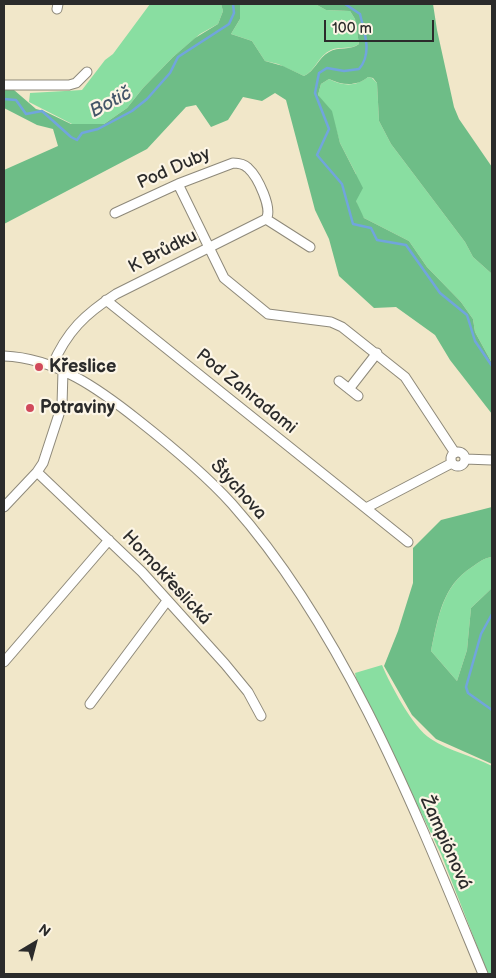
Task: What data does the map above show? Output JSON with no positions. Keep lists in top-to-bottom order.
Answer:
{
  "streets": {
    "street": [
      "Pod Duby",
      "K Brůdku",
      "Pod Zahradami",
      "Štychova",
      "Hornokřeslická",
      "Žampiónová"
    ]
  },
  "crossings": [
    ["Pod Duby", "K Brůdku"],
    ["K Brůdku", "Pod Zahradami"],
    ["K Brůdku", "Štychova"],
    ["Štychova", "Žampiónová"]
  ],
  "water": ["Botič"],
  "places": ["Křeslice", "Potraviny"],
  "scale_bar": "100 m",
  "north": "top right"
}
